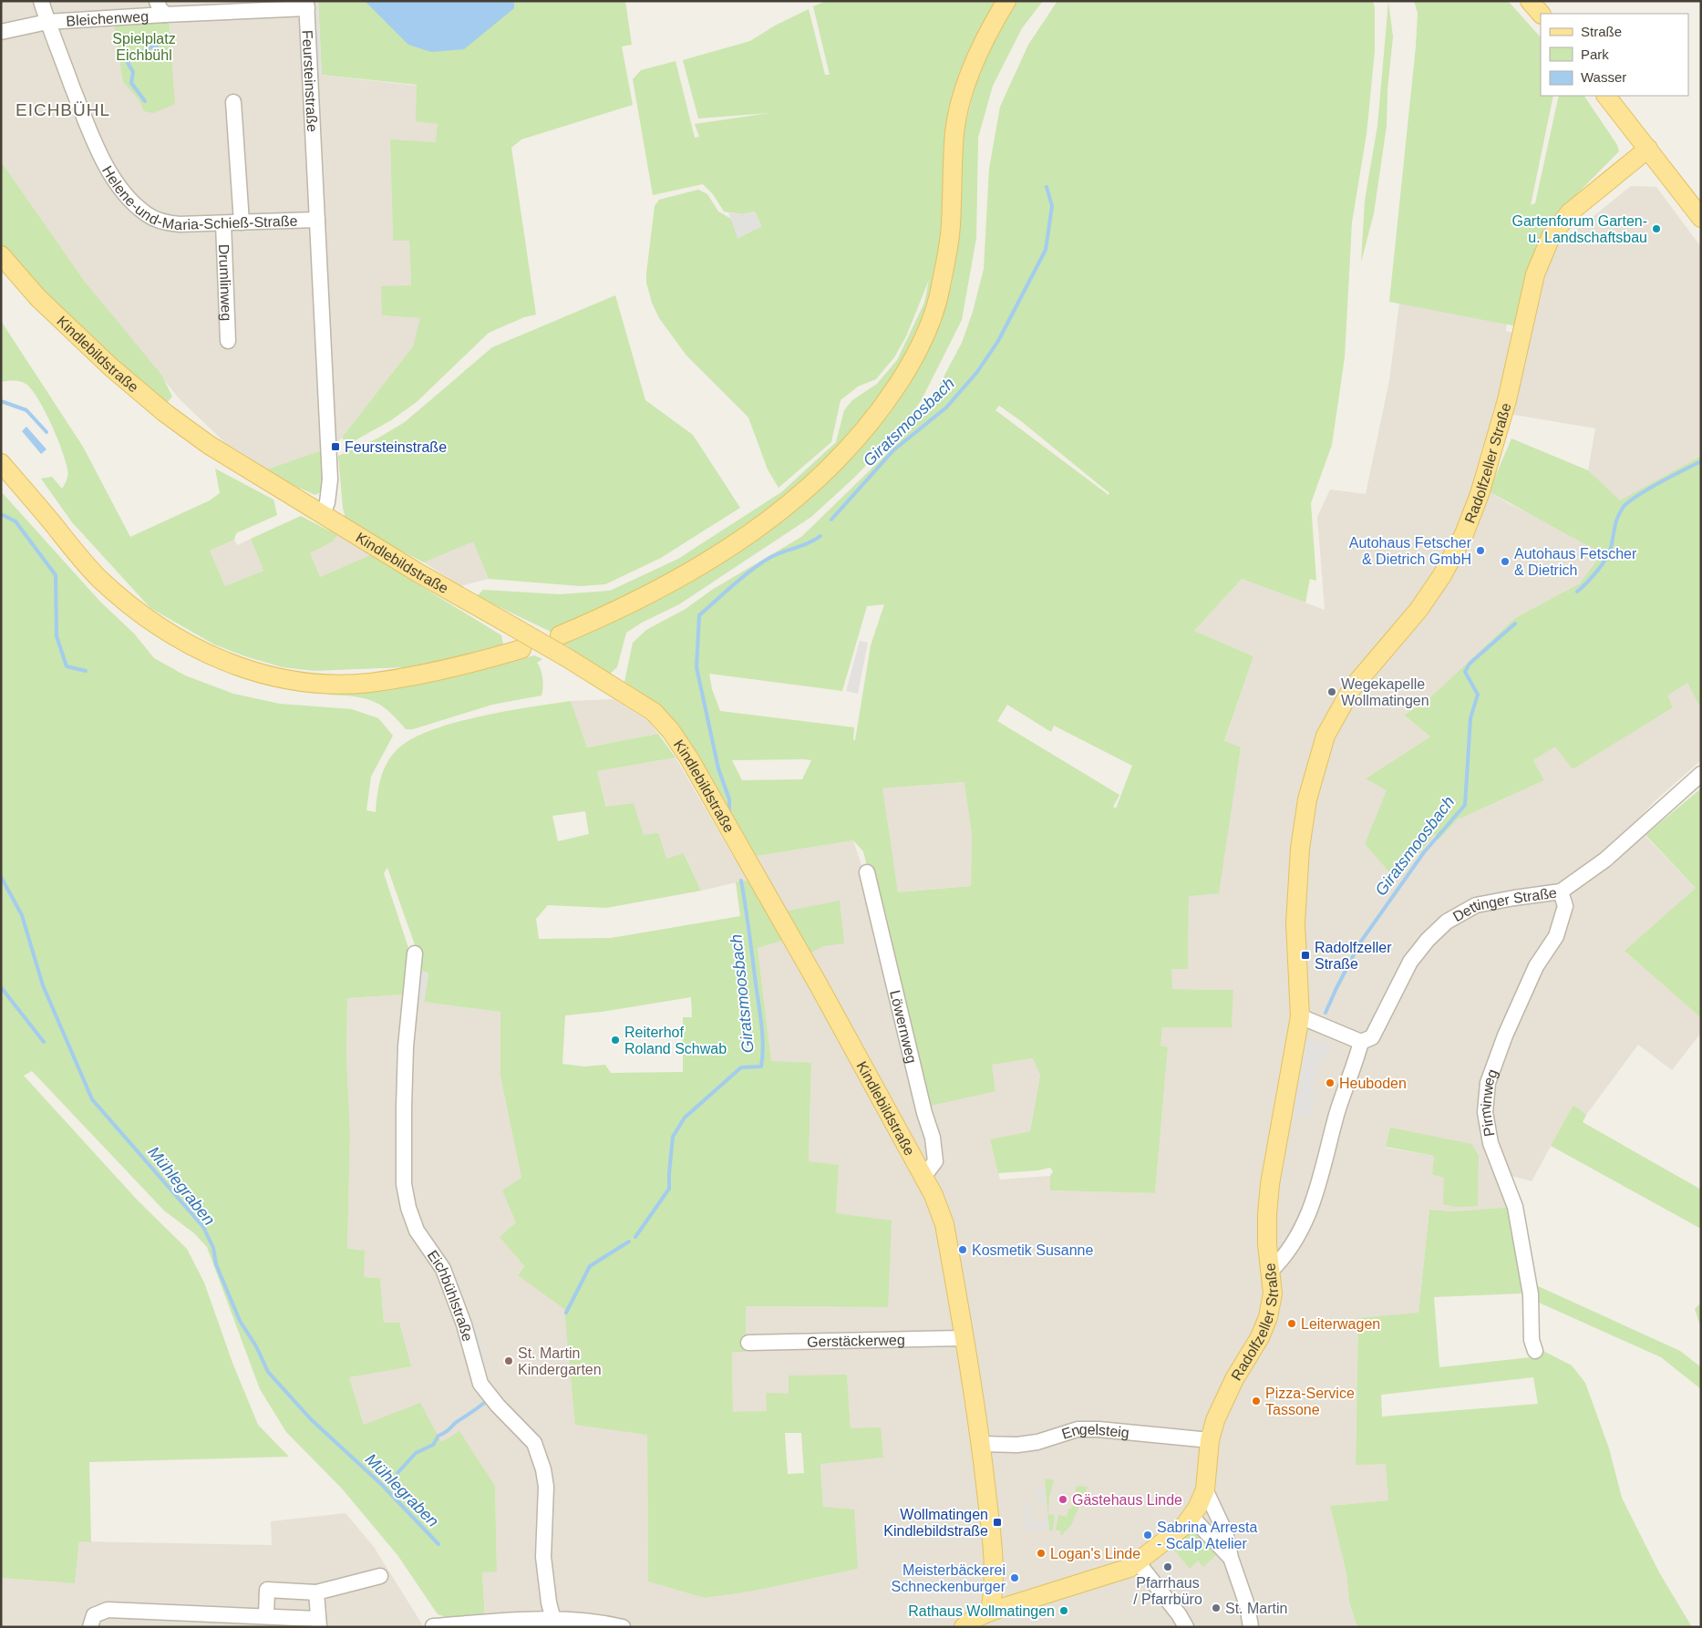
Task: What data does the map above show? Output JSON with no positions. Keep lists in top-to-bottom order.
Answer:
{
  "streets": {
    "main road": ["Kindlebildstraße", "Radolfzeller Straße"],
    "street": [
      "Bleichenweg",
      "Feursteinstraße",
      "Helene-und-Maria-Schieß-Straße",
      "Drumlinweg",
      "Dettinger Straße",
      "Löwernweg",
      "Pirminweg",
      "Eichbühlstraße",
      "Gerstäckerweg",
      "Engelsteig"
    ]
  },
  "crossings": [
    ["Bleichenweg", "Feursteinstraße"],
    ["Bleichenweg", "Helene-und-Maria-Schieß-Straße"],
    ["Feursteinstraße", "Helene-und-Maria-Schieß-Straße"],
    ["Feursteinstraße", "Kindlebildstraße"],
    ["Helene-und-Maria-Schieß-Straße", "Drumlinweg"],
    ["Kindlebildstraße", "Radolfzeller Straße"],
    ["Kindlebildstraße", "Löwernweg"],
    ["Kindlebildstraße", "Gerstäckerweg"],
    ["Kindlebildstraße", "Engelsteig"],
    ["Radolfzeller Straße", "Dettinger Straße"],
    ["Radolfzeller Straße", "Engelsteig"],
    ["Dettinger Straße", "Pirminweg"]
  ],
  "districts": ["EICHBÜHL"],
  "water": ["Giratsmoosbach", "Mühlegraben"],
  "parks": ["Spielplatz Eichbühl"],
  "places": {
    "other": [
      "Gartenforum Garten- u. Landschaftsbau",
      "Autohaus Fetscher & Dietrich GmbH",
      "Autohaus Fetscher & Dietrich",
      "Wegekapelle Wollmatingen",
      "Reiterhof Roland Schwab",
      "Heuboden",
      "Kosmetik Susanne",
      "Leiterwagen",
      "St. Martin Kindergarten",
      "Pizza-Service Tassone",
      "Gästehaus Linde",
      "Sabrina Arresta - Scalp Atelier",
      "Logan's Linde",
      "Pfarrhaus / Pfarrbüro",
      "Meisterbäckerei Schneckenburger",
      "St. Martin",
      "Rathaus Wollmatingen"
    ],
    "transit": ["Feursteinstraße", "Radolfzeller Straße", "Wollmatingen Kindlebildstraße"]
  },
  "legend": ["Straße", "Park", "Wasser"]
}
